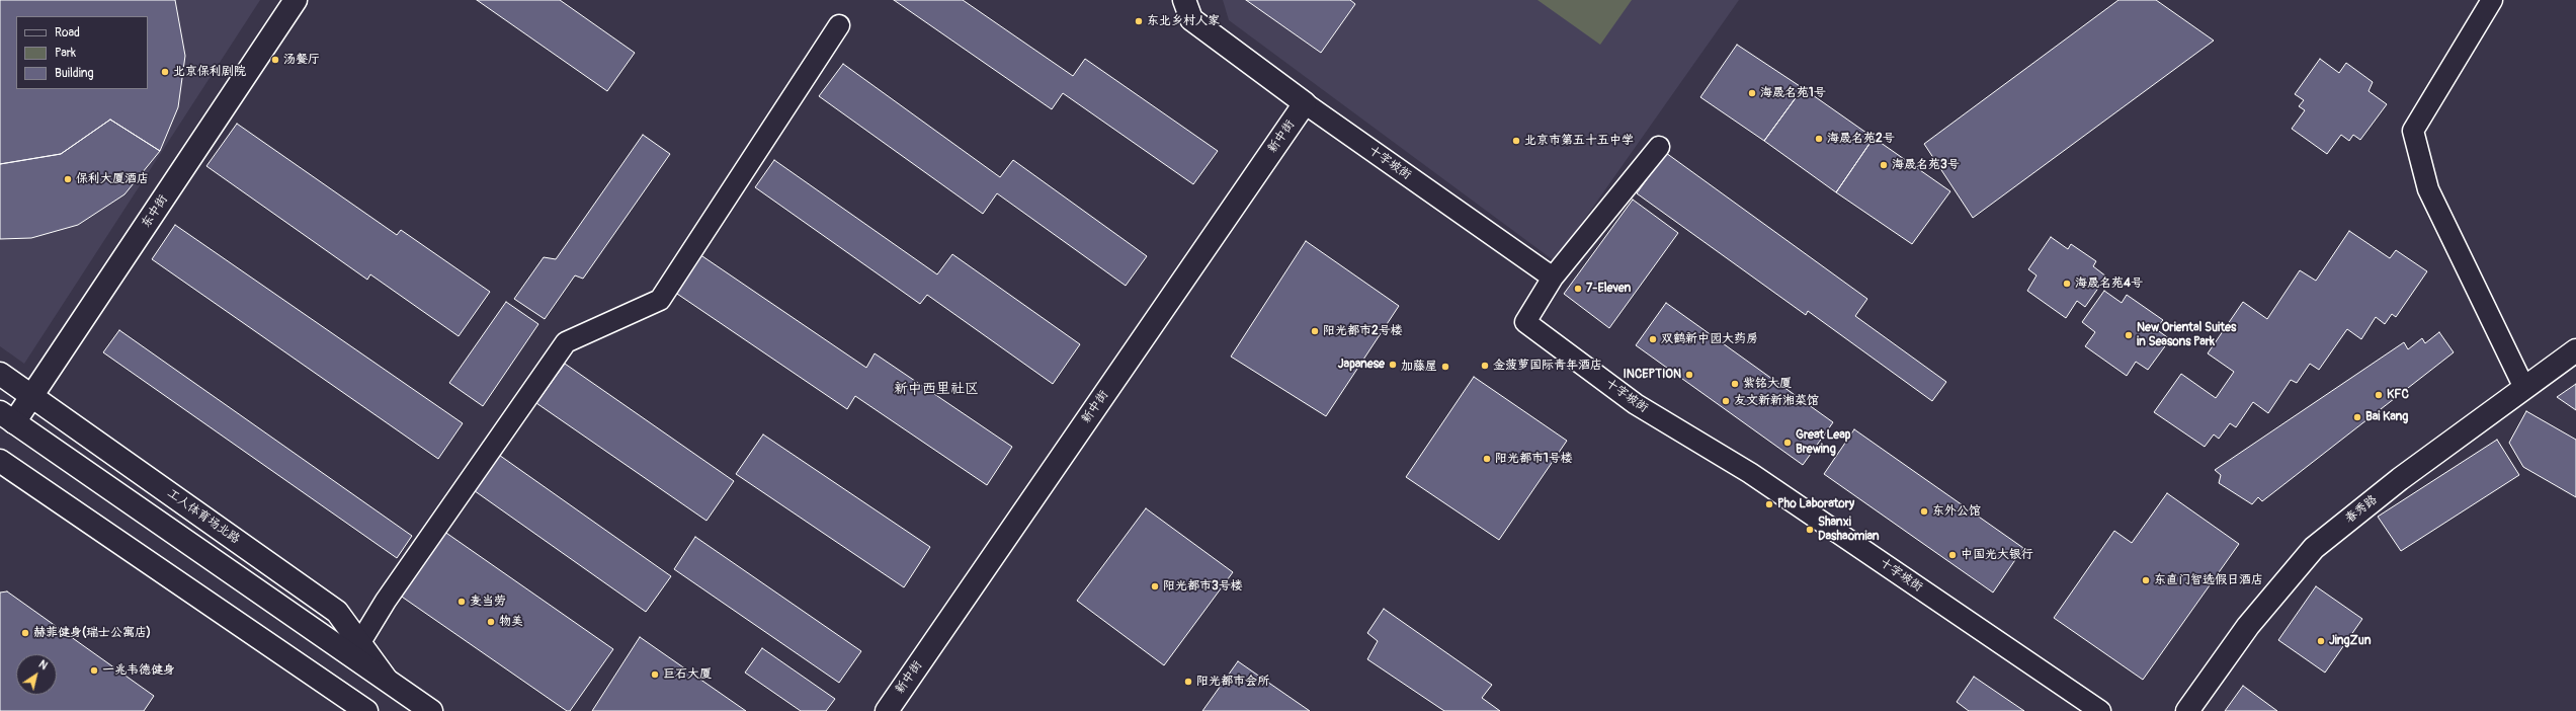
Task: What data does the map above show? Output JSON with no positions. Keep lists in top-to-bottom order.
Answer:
{
  "streets": {
    "street": [
      "新中街",
      "十字坡街",
      "东中街",
      "春秀路",
      "工人体育场北路"
    ]
  },
  "crossings": [
    ["新中街", "十字坡街"],
    ["东中街", "工人体育场北路"]
  ],
  "districts": ["新中西里社区"],
  "places": [
    "东北乡村人家",
    "汤餐厅",
    "北京保利剧院",
    "海晟名苑1号",
    "海晟名苑2号",
    "北京市第五十五中学",
    "海晟名苑3号",
    "保利大厦酒店",
    "海晟名苑4号",
    "7-Eleven",
    "阳光都市2号楼",
    "New Oriental Suites in Seasons Park",
    "双鹤新中园大药房",
    "Japanese",
    "金菠萝国际青年酒店",
    "加藤屋",
    "INCEPTION",
    "紫铭大厦",
    "KFC",
    "友文新新湘菜馆",
    "Bai Kang",
    "Great Leap Brewing",
    "阳光都市1号楼",
    "Pho Laboratory",
    "东外公馆",
    "Shanxi Dashaomian",
    "中国光大银行",
    "东直门智选假日酒店",
    "阳光都市3号楼",
    "麦当劳",
    "物美",
    "赫菲健身(瑞士公寓店)",
    "JingZun",
    "一兆韦德健身",
    "巨石大厦",
    "阳光都市会所"
  ],
  "legend": ["Road", "Park", "Building"],
  "north": "top right"
}
